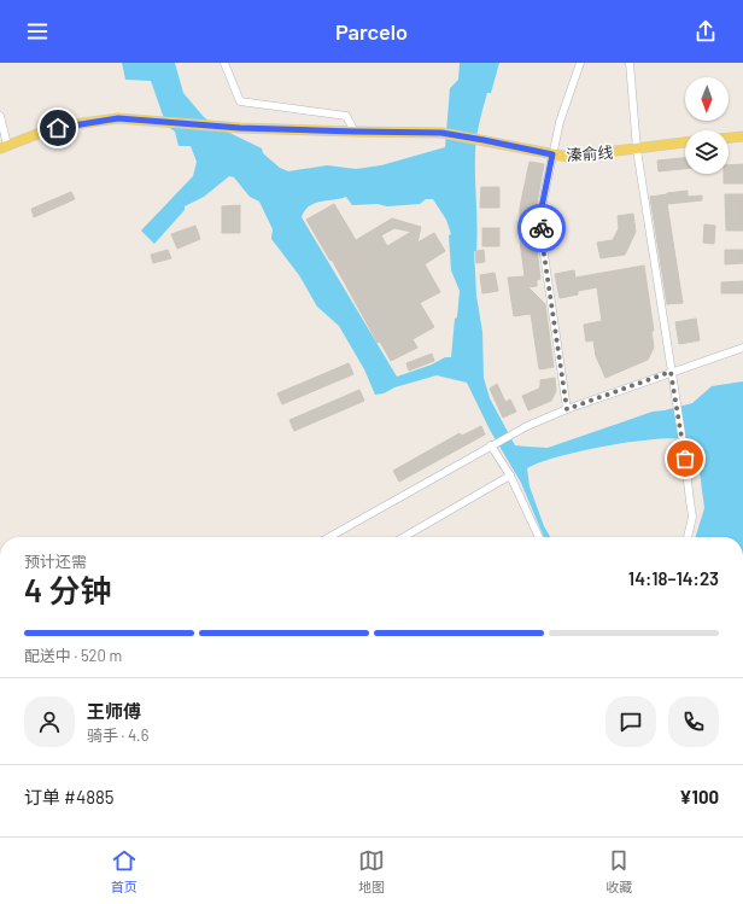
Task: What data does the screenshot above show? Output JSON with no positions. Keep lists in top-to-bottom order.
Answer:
{
  "streets": {
    "main road": ["溱俞线"]
  },
  "north": "bottom",
  "page": {
    "header": "Parcelo",
    "heading": ["4 分钟", "预计还需", "14:18–14:23"],
    "panel": [
      "王师傅",
      "骑手 · 4.6",
      "订单 #4885",
      "¥100"
    ],
    "bar": "配送中 · 520 m",
    "tabs": ["首页", "地图", "收藏"]
  }
}
